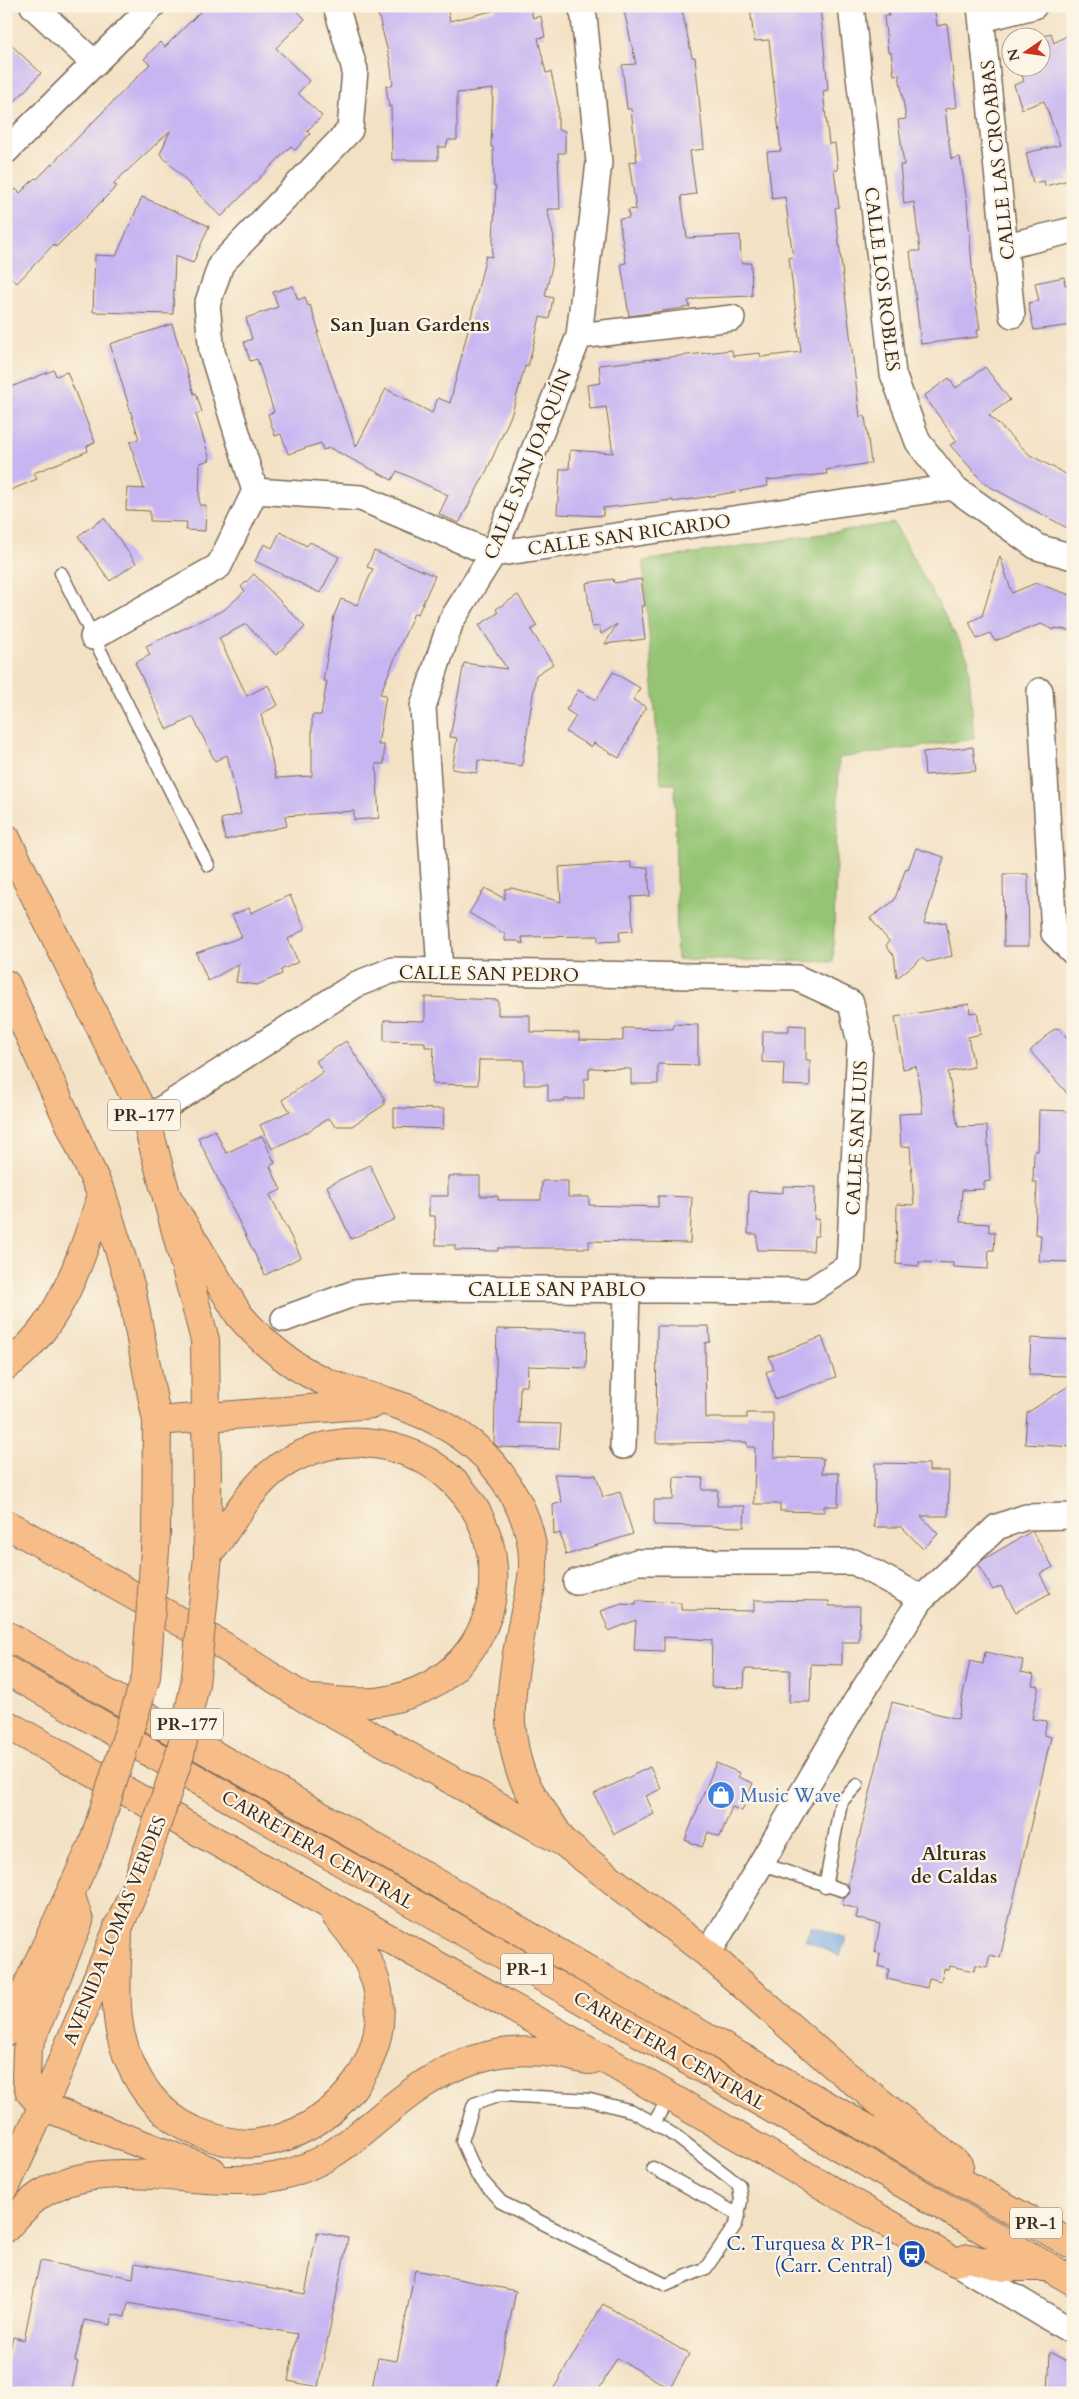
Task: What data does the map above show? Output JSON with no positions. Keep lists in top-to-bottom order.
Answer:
{
  "streets": {
    "main road": [
      "PR-177",
      "CARRETERA CENTRAL",
      "AVENIDA LOMAS VERDES",
      "PR-1"
    ],
    "street": [
      "CALLE LAS CROABAS",
      "CALLE LOS ROBLES",
      "CALLE SAN JOAQUÍN",
      "CALLE SAN RICARDO",
      "CALLE SAN PEDRO",
      "CALLE SAN LUIS",
      "CALLE SAN PABLO"
    ]
  },
  "crossings": [
    ["CALLE LOS ROBLES", "CALLE SAN RICARDO"],
    ["CALLE SAN JOAQUÍN", "CALLE SAN RICARDO"],
    ["CALLE SAN JOAQUÍN", "CALLE SAN PEDRO"],
    ["CALLE SAN PEDRO", "CALLE SAN LUIS"],
    ["CALLE SAN PEDRO", "AVENIDA LOMAS VERDES"],
    ["CALLE SAN LUIS", "CALLE SAN PABLO"]
  ],
  "districts": ["San Juan Gardens", "Alturas de Caldas"],
  "places": {
    "shop": ["Music Wave"],
    "bus stop": ["C. Turquesa & PR-1 (Carr. Central)"]
  },
  "north": "left"
}
